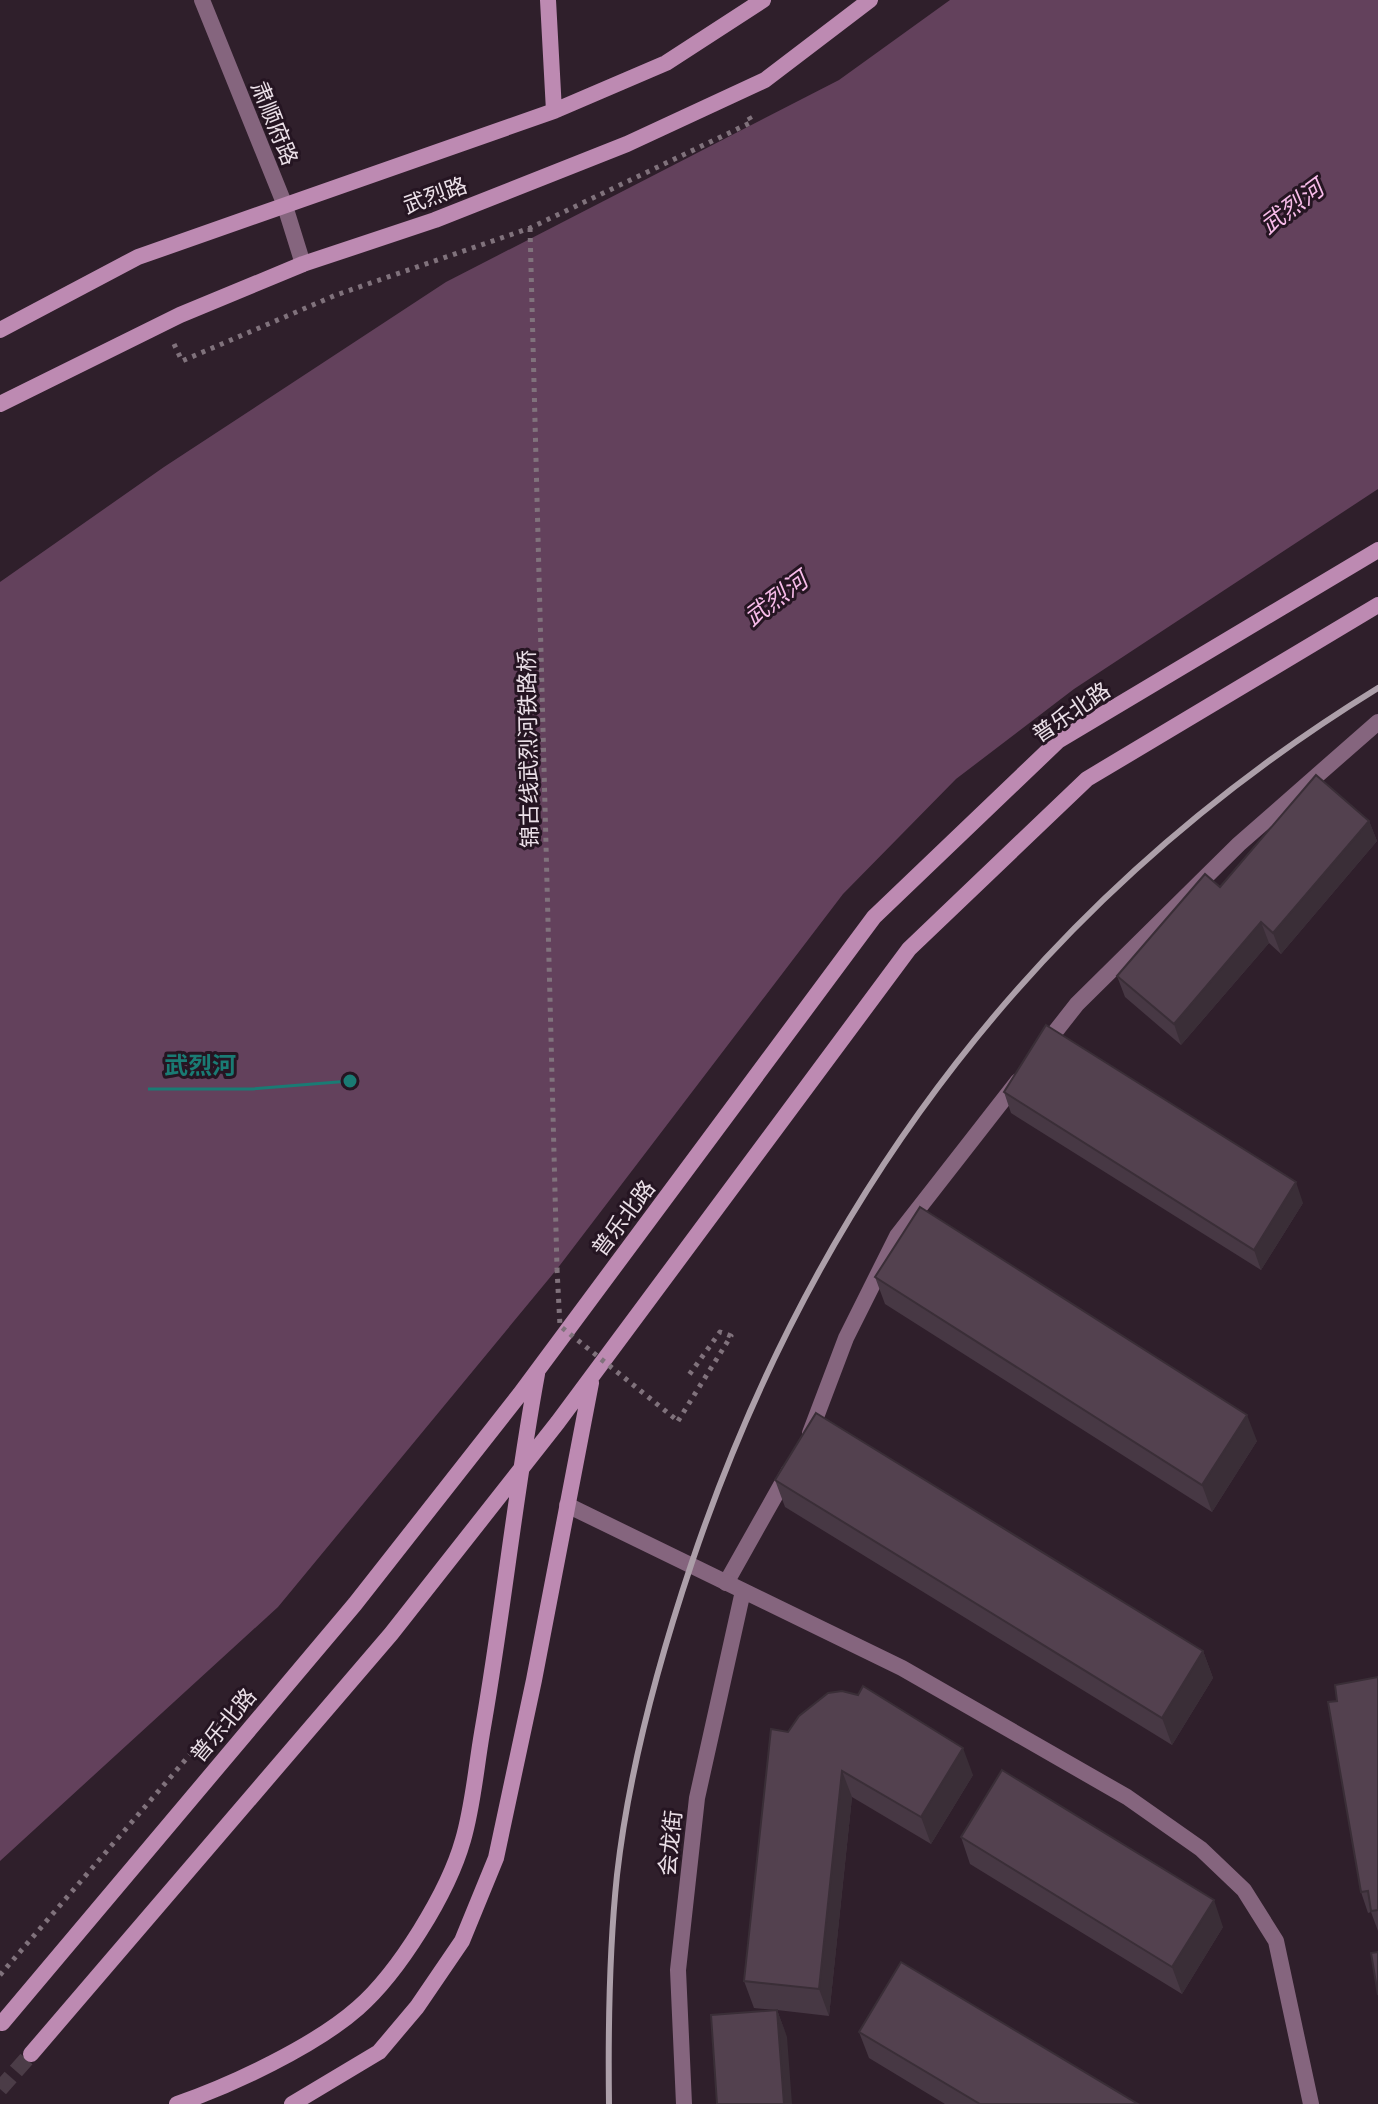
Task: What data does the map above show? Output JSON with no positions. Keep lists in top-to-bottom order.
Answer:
{
  "streets": {
    "main road": ["武烈路", "普乐北路"],
    "street": ["肃顺府路", "会龙街"],
    "path": ["锦古线武烈河铁路桥"]
  },
  "crossings": [
    ["肃顺府路", "武烈路"]
  ],
  "water": ["武烈河"],
  "places": ["武烈河"]
}
